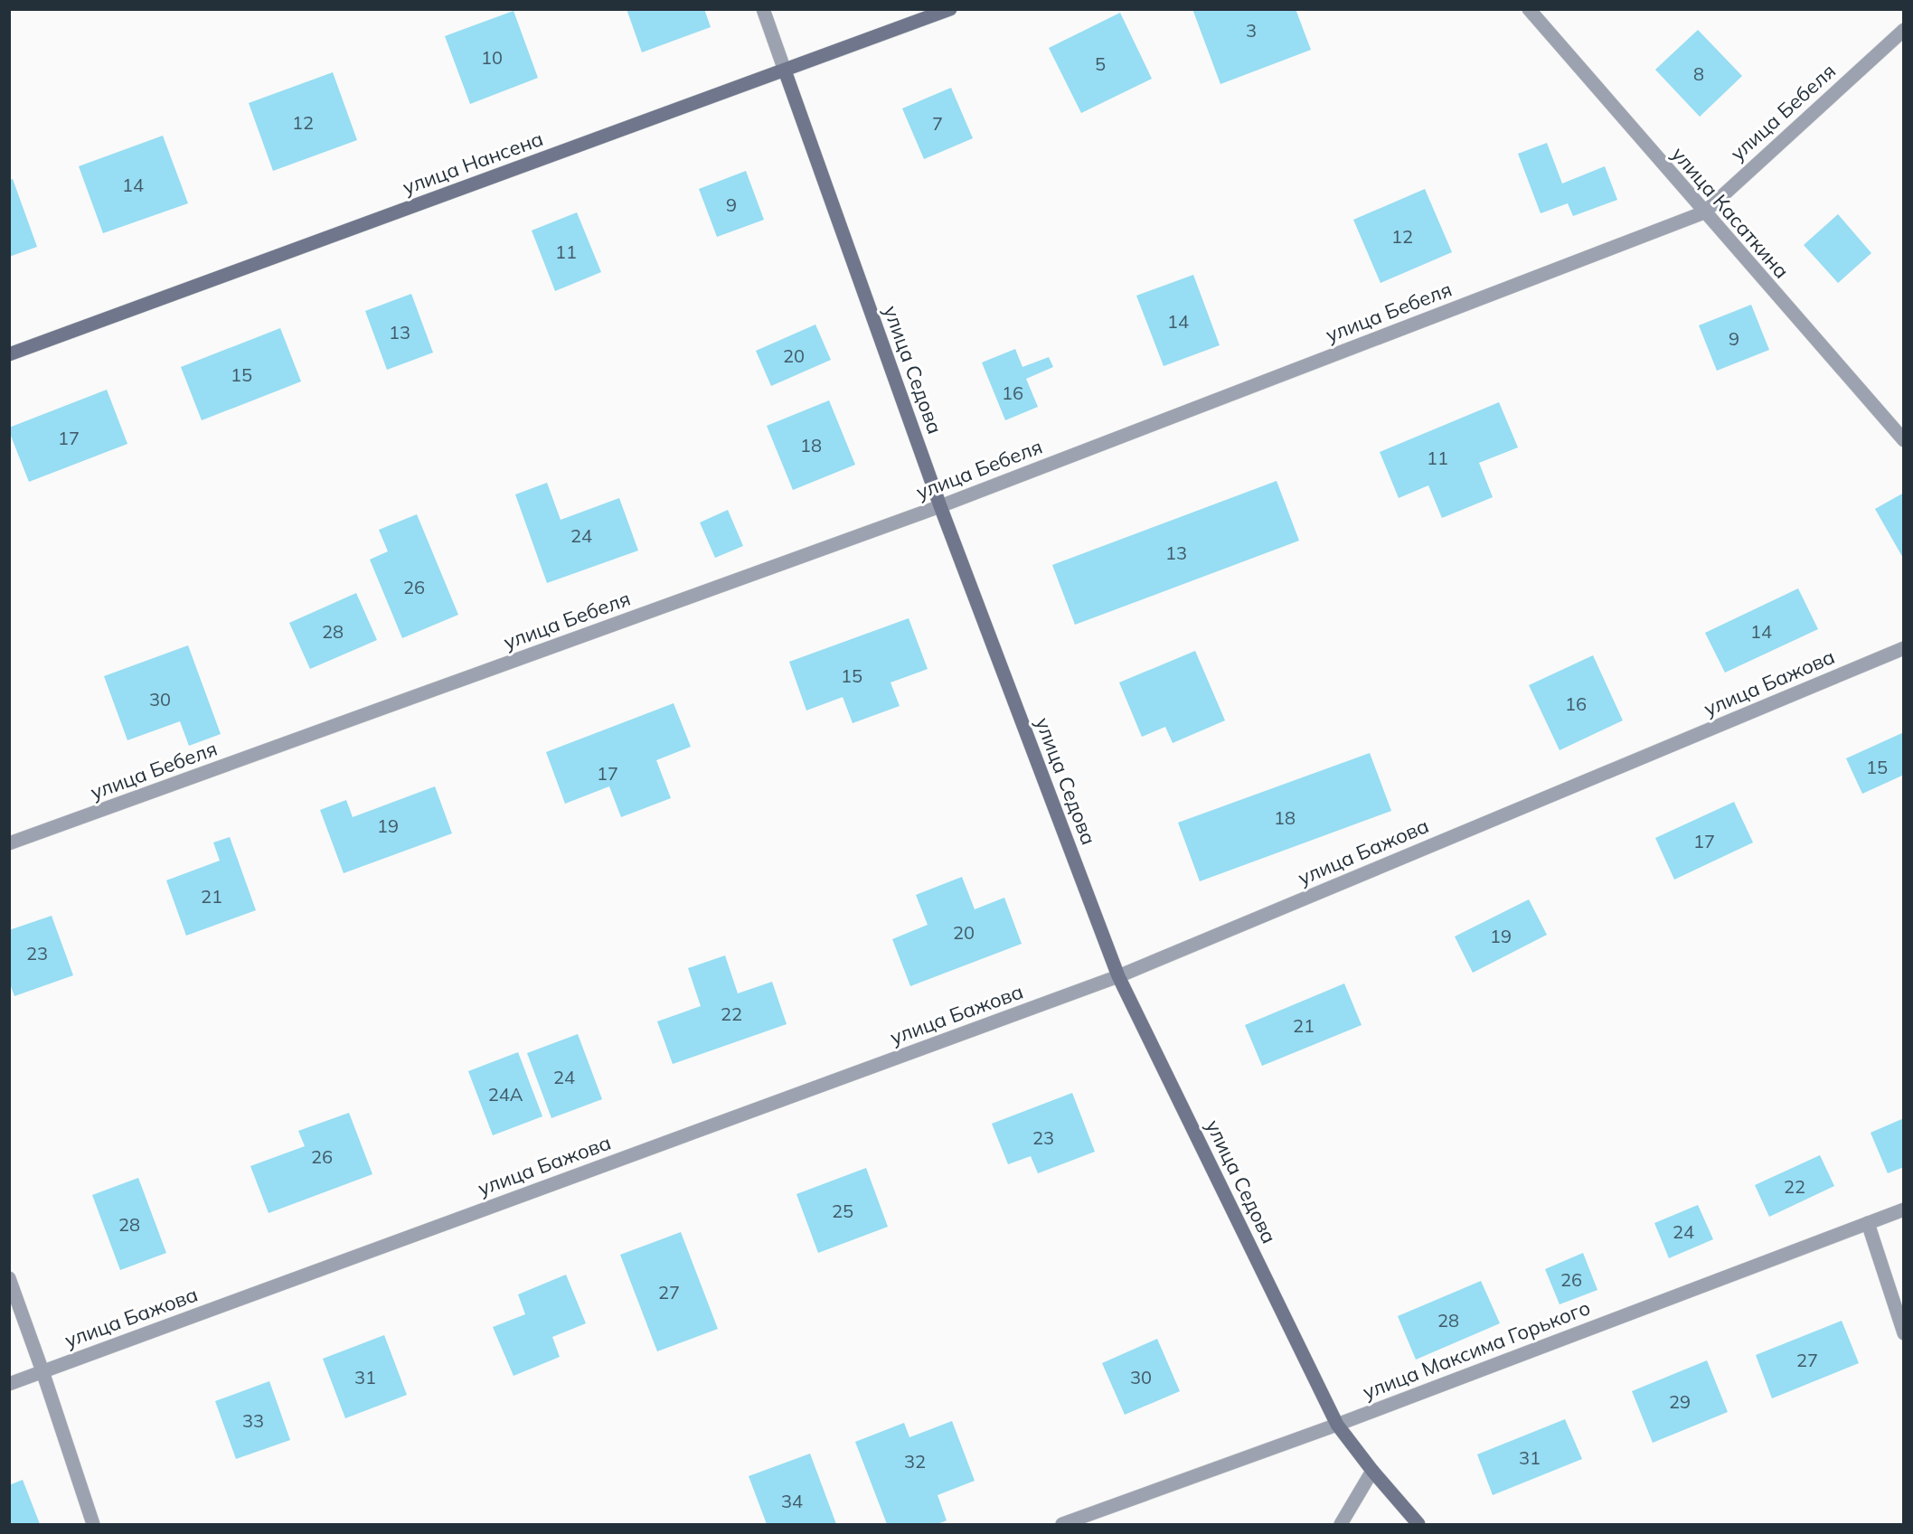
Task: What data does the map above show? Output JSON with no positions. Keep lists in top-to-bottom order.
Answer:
{
  "streets": {
    "street": [
      "улица Бебеля",
      "улица Нансена",
      "улица Касаткина",
      "улица Седова",
      "улица Бажова",
      "улица Максима Горького"
    ]
  },
  "crossings": [
    ["улица Бебеля", "улица Касаткина"],
    ["улица Бебеля", "улица Седова"],
    ["улица Нансена", "улица Седова"],
    ["улица Седова", "улица Бажова"],
    ["улица Седова", "улица Максима Горького"]
  ],
  "house_numbers": [
    "3",
    "10",
    "5",
    "8",
    "12",
    "7",
    "14",
    "9",
    "12",
    "11",
    "14",
    "13",
    "9",
    "20",
    "15",
    "16",
    "17",
    "18",
    "11",
    "24",
    "13",
    "26",
    "28",
    "14",
    "15",
    "30",
    "16",
    "15",
    "17",
    "18",
    "19",
    "17",
    "21",
    "20",
    "19",
    "23",
    "22",
    "21",
    "24",
    "24А",
    "23",
    "26",
    "22",
    "25",
    "28",
    "24",
    "26",
    "27",
    "28",
    "27",
    "31",
    "30",
    "29",
    "33",
    "31",
    "32",
    "34"
  ]
}
